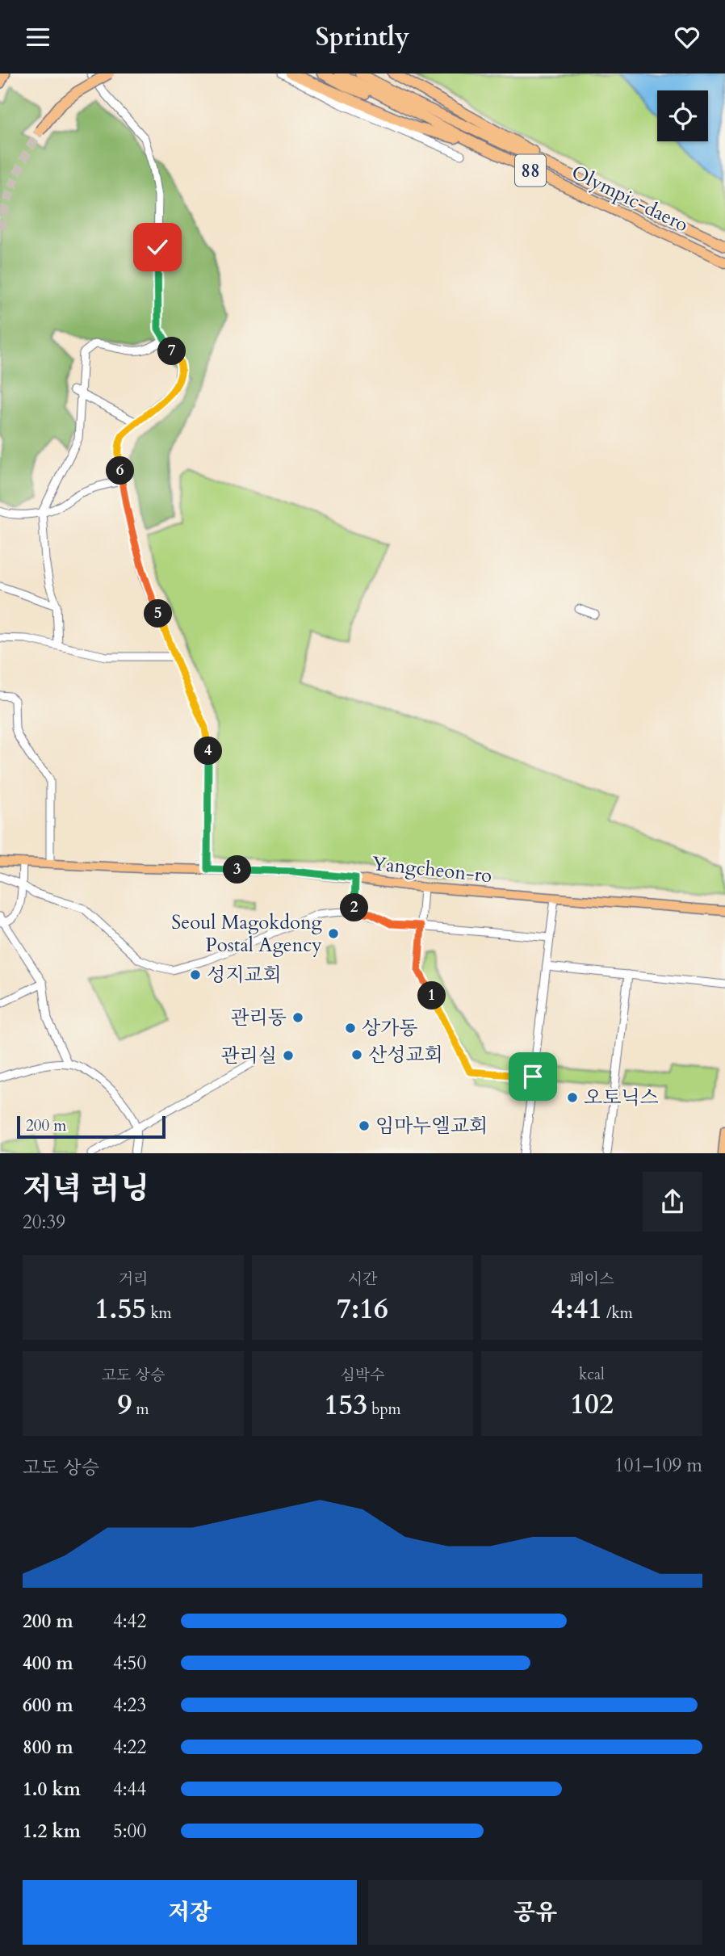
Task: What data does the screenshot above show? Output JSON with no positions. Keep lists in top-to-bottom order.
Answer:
{
  "streets": {
    "highway": ["88", "Olympic-daero"],
    "main road": ["Yangcheon-ro"]
  },
  "places": [
    "Seoul Magokdong Postal Agency",
    "성지교회",
    "관리동",
    "상가동",
    "산성교회",
    "관리실",
    "오토닉스",
    "임마누엘교회"
  ],
  "scale_bar": "200 m",
  "page": {
    "header": "Sprintly",
    "pins": [
      "7",
      "6",
      "5",
      "4",
      "3",
      "2",
      "1"
    ],
    "scale": "200 m",
    "heading": ["저녁 러닝", "20:39"],
    "stats": [
      ["거리", "1.55 km"],
      ["시간", "7:16"],
      ["페이스", "4:41 /km"],
      ["고도 상승", "9 m"],
      ["심박수", "153 bpm"],
      ["kcal", "102"]
    ],
    "chart": ["고도 상승", "101–109 m"],
    "list": [
      {
        "name": "200 m",
        "note": "4:42"
      },
      {
        "name": "400 m",
        "note": "4:50"
      },
      {
        "name": "600 m",
        "note": "4:23"
      },
      {
        "name": "800 m",
        "note": "4:22"
      },
      {
        "name": "1.0 km",
        "note": "4:44"
      },
      {
        "name": "1.2 km",
        "note": "5:00"
      }
    ],
    "buttons": ["저장", "공유"]
  }
}
